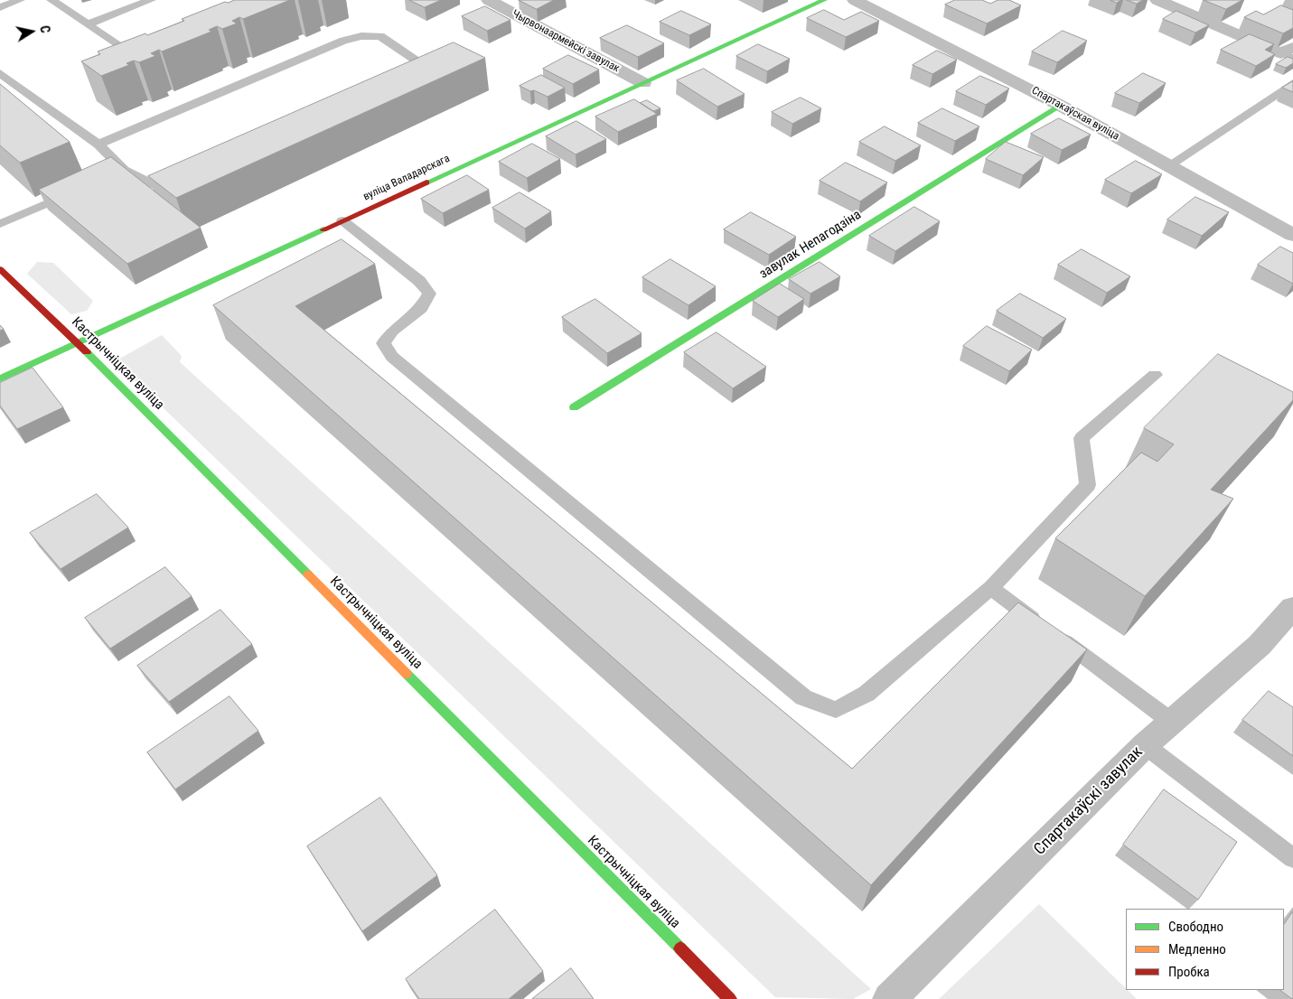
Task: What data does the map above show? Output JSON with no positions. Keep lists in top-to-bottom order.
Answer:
{
  "streets": {
    "main road": ["вуліца Валадарскага", "завулак Непагодзіна", "Кастрычніцкая вуліца"],
    "street": ["Чырвонаармейскі завулак", "Спартакаўская вуліца", "Спартакаўскі завулак"]
  },
  "crossings": [
    ["Чырвонаармейскі завулак", "вуліца Валадарскага"],
    ["Спартакаўская вуліца", "завулак Непагодзіна"],
    ["вуліца Валадарскага", "Кастрычніцкая вуліца"]
  ],
  "legend": ["Свободно", "Медленно", "Пробка"],
  "north": "right"
}
